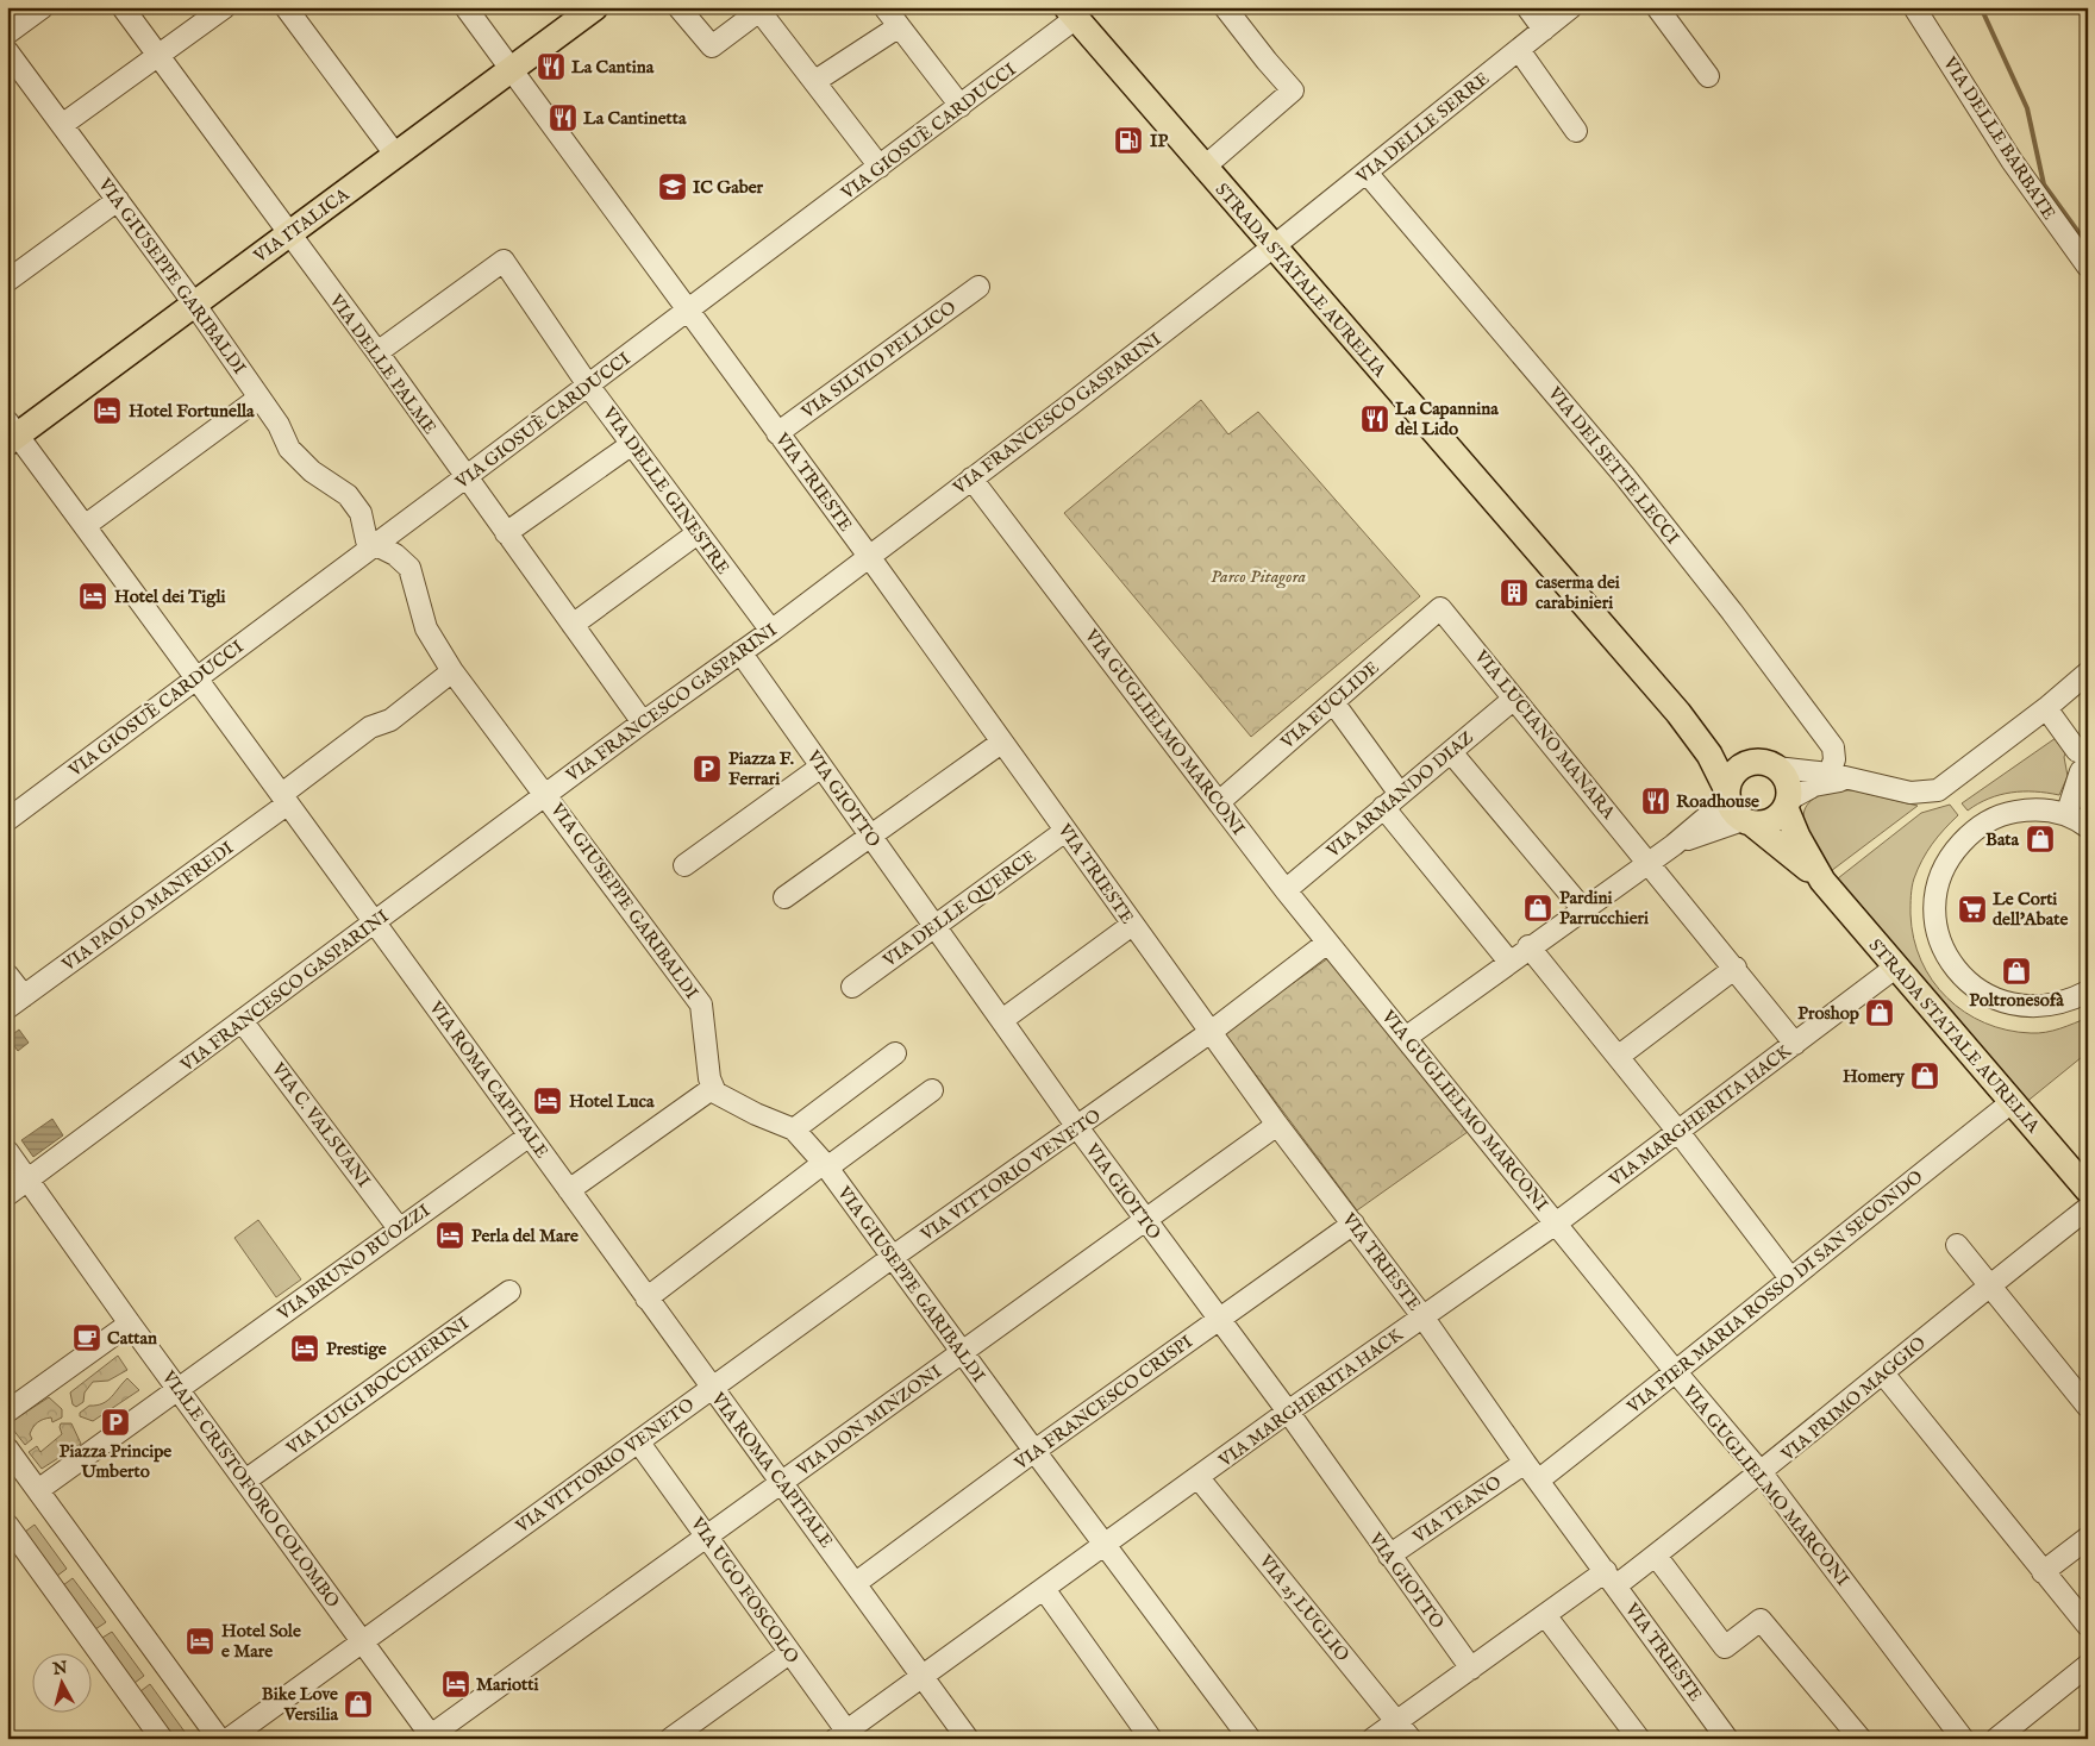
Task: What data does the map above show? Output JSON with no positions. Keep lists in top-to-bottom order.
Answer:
{
  "streets": {
    "main road": ["VIA ITALICA", "STRADA STATALE AURELIA"],
    "street": [
      "VIA DELLE SERRE",
      "VIA GIOSUÈ CARDUCCI",
      "VIA DELLE BARBATE",
      "VIA GIUSEPPE GARIBALDI",
      "VIA SILVIO PELLICO",
      "VIA DELLE PALME",
      "VIA FRANCESCO GASPARINI",
      "VIA DEI SETTE LECCI",
      "VIA TRIESTE",
      "VIA DELLE GINESTRE",
      "VIA EUCLIDE",
      "VIA GUGLIELMO MARCONI",
      "VIA LUCIANO MANARA",
      "VIA ARMANDO DIAZ",
      "VIA GIOTTO",
      "VIA PAOLO MANFREDI",
      "VIA DELLE QUERCE",
      "VIA ROMA CAPITALE",
      "VIA MARGHERITA HACK",
      "VIA C. VALSUANI",
      "VIA VITTORIO VENETO",
      "VIA BRUNO BUOZZI",
      "VIA PIER MARIA ROSSO DI SAN SECONDO",
      "VIA LUIGI BOCCHERINI",
      "VIA PRIMO MAGGIO",
      "VIA FRANCESCO CRISPI",
      "VIA DON MINZONI",
      "VIALE CRISTOFORO COLOMBO",
      "VIA TEANO",
      "VIA UGO FOSCOLO",
      "VIA 25 LUGLIO"
    ]
  },
  "crossings": [
    ["VIA DELLE SERRE", "STRADA STATALE AURELIA"],
    ["VIA DELLE SERRE", "VIA FRANCESCO GASPARINI"],
    ["VIA DELLE SERRE", "VIA DEI SETTE LECCI"],
    ["VIA GIOSUÈ CARDUCCI", "VIA GIUSEPPE GARIBALDI"],
    ["VIA GIOSUÈ CARDUCCI", "STRADA STATALE AURELIA"],
    ["VIA GIOSUÈ CARDUCCI", "VIA DELLE PALME"],
    ["VIA GIOSUÈ CARDUCCI", "VIA TRIESTE"],
    ["VIA GIOSUÈ CARDUCCI", "VIA DELLE GINESTRE"],
    ["VIA GIOSUÈ CARDUCCI", "VIA ROMA CAPITALE"],
    ["VIA ITALICA", "VIA GIUSEPPE GARIBALDI"],
    ["VIA ITALICA", "VIA DELLE PALME"],
    ["VIA ITALICA", "VIA TRIESTE"],
    ["VIA ITALICA", "VIA ROMA CAPITALE"],
    ["VIA GIUSEPPE GARIBALDI", "VIA FRANCESCO GASPARINI"],
    ["VIA GIUSEPPE GARIBALDI", "VIA PAOLO MANFREDI"],
    ["VIA GIUSEPPE GARIBALDI", "VIA MARGHERITA HACK"],
    ["VIA GIUSEPPE GARIBALDI", "VIA VITTORIO VENETO"],
    ["VIA GIUSEPPE GARIBALDI", "VIA FRANCESCO CRISPI"],
    ["VIA GIUSEPPE GARIBALDI", "VIA DON MINZONI"],
    ["STRADA STATALE AURELIA", "VIA FRANCESCO GASPARINI"],
    ["STRADA STATALE AURELIA", "VIA MARGHERITA HACK"],
    ["STRADA STATALE AURELIA", "VIA PIER MARIA ROSSO DI SAN SECONDO"],
    ["VIA SILVIO PELLICO", "VIA TRIESTE"],
    ["VIA DELLE PALME", "VIA FRANCESCO GASPARINI"],
    ["VIA DELLE PALME", "VIA DELLE GINESTRE"],
    ["VIA FRANCESCO GASPARINI", "VIA TRIESTE"],
    ["VIA FRANCESCO GASPARINI", "VIA DELLE GINESTRE"],
    ["VIA FRANCESCO GASPARINI", "VIA GUGLIELMO MARCONI"],
    ["VIA FRANCESCO GASPARINI", "VIA GIOTTO"],
    ["VIA FRANCESCO GASPARINI", "VIA ROMA CAPITALE"],
    ["VIA FRANCESCO GASPARINI", "VIA C. VALSUANI"],
    ["VIA FRANCESCO GASPARINI", "VIALE CRISTOFORO COLOMBO"],
    ["VIA TRIESTE", "VIA DELLE QUERCE"],
    ["VIA TRIESTE", "VIA MARGHERITA HACK"],
    ["VIA TRIESTE", "VIA VITTORIO VENETO"],
    ["VIA TRIESTE", "VIA PIER MARIA ROSSO DI SAN SECONDO"],
    ["VIA TRIESTE", "VIA PRIMO MAGGIO"],
    ["VIA TRIESTE", "VIA FRANCESCO CRISPI"],
    ["VIA TRIESTE", "VIA DON MINZONI"],
    ["VIA TRIESTE", "VIA TEANO"],
    ["VIA EUCLIDE", "VIA GUGLIELMO MARCONI"],
    ["VIA EUCLIDE", "VIA LUCIANO MANARA"],
    ["VIA GUGLIELMO MARCONI", "VIA ARMANDO DIAZ"],
    ["VIA GUGLIELMO MARCONI", "VIA MARGHERITA HACK"],
    ["VIA GUGLIELMO MARCONI", "VIA VITTORIO VENETO"],
    ["VIA GUGLIELMO MARCONI", "VIA PIER MARIA ROSSO DI SAN SECONDO"],
    ["VIA GUGLIELMO MARCONI", "VIA PRIMO MAGGIO"],
    ["VIA LUCIANO MANARA", "VIA ARMANDO DIAZ"],
    ["VIA LUCIANO MANARA", "VIA MARGHERITA HACK"],
    ["VIA GIOTTO", "VIA DELLE QUERCE"],
    ["VIA GIOTTO", "VIA MARGHERITA HACK"],
    ["VIA GIOTTO", "VIA VITTORIO VENETO"],
    ["VIA GIOTTO", "VIA PRIMO MAGGIO"],
    ["VIA GIOTTO", "VIA FRANCESCO CRISPI"],
    ["VIA GIOTTO", "VIA DON MINZONI"],
    ["VIA GIOTTO", "VIA TEANO"],
    ["VIA PAOLO MANFREDI", "VIA ROMA CAPITALE"],
    ["VIA ROMA CAPITALE", "VIA MARGHERITA HACK"],
    ["VIA ROMA CAPITALE", "VIA VITTORIO VENETO"],
    ["VIA ROMA CAPITALE", "VIA BRUNO BUOZZI"],
    ["VIA ROMA CAPITALE", "VIA FRANCESCO CRISPI"],
    ["VIA ROMA CAPITALE", "VIA DON MINZONI"],
    ["VIA MARGHERITA HACK", "VIA UGO FOSCOLO"],
    ["VIA MARGHERITA HACK", "VIA 25 LUGLIO"],
    ["VIA C. VALSUANI", "VIA BRUNO BUOZZI"],
    ["VIA VITTORIO VENETO", "VIALE CRISTOFORO COLOMBO"],
    ["VIA VITTORIO VENETO", "VIA UGO FOSCOLO"],
    ["VIA BRUNO BUOZZI", "VIALE CRISTOFORO COLOMBO"],
    ["VIA LUIGI BOCCHERINI", "VIALE CRISTOFORO COLOMBO"],
    ["VIA PRIMO MAGGIO", "VIA 25 LUGLIO"],
    ["VIA DON MINZONI", "VIALE CRISTOFORO COLOMBO"],
    ["VIA DON MINZONI", "VIA UGO FOSCOLO"]
  ],
  "parks": ["Parco Pitagora"],
  "places": {
    "restaurant": [
      "La Cantina",
      "La Cantinetta",
      "La Capannina del Lido",
      "Roadhouse"
    ],
    "fuel station": ["IP"],
    "school or university": ["IC Gaber"],
    "hotel": [
      "Hotel Fortunella",
      "Hotel dei Tigli",
      "Hotel Luca",
      "Perla del Mare",
      "Prestige",
      "Hotel Sole e Mare",
      "Mariotti"
    ],
    "building": ["caserma dei carabinieri"],
    "parking": ["Piazza F. Ferrari", "Piazza Principe Umberto"],
    "shop": [
      "Bata",
      "Pardini Parrucchieri",
      "Poltronesofà",
      "Proshop",
      "Homery",
      "Bike Love Versilia"
    ],
    "supermarket": ["Le Corti dell'Abate"],
    "cafe": ["Cattan"]
  },
  "north": "top"
}
